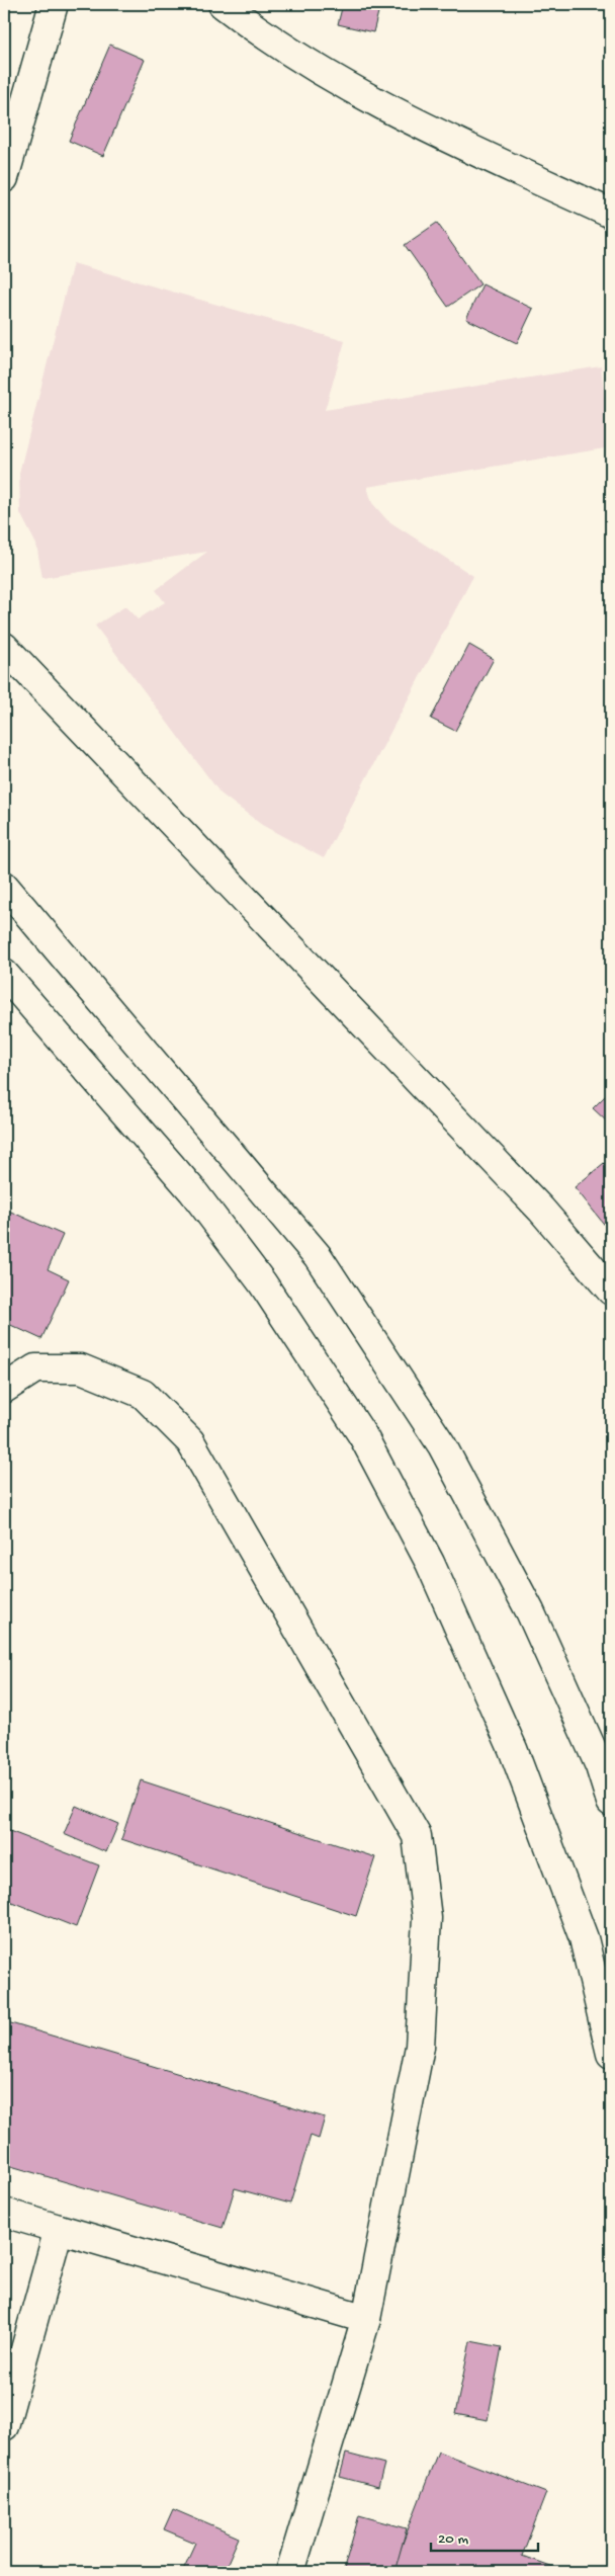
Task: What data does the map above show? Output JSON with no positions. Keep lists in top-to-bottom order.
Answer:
{
  "scale_bar": "20 m"
}
